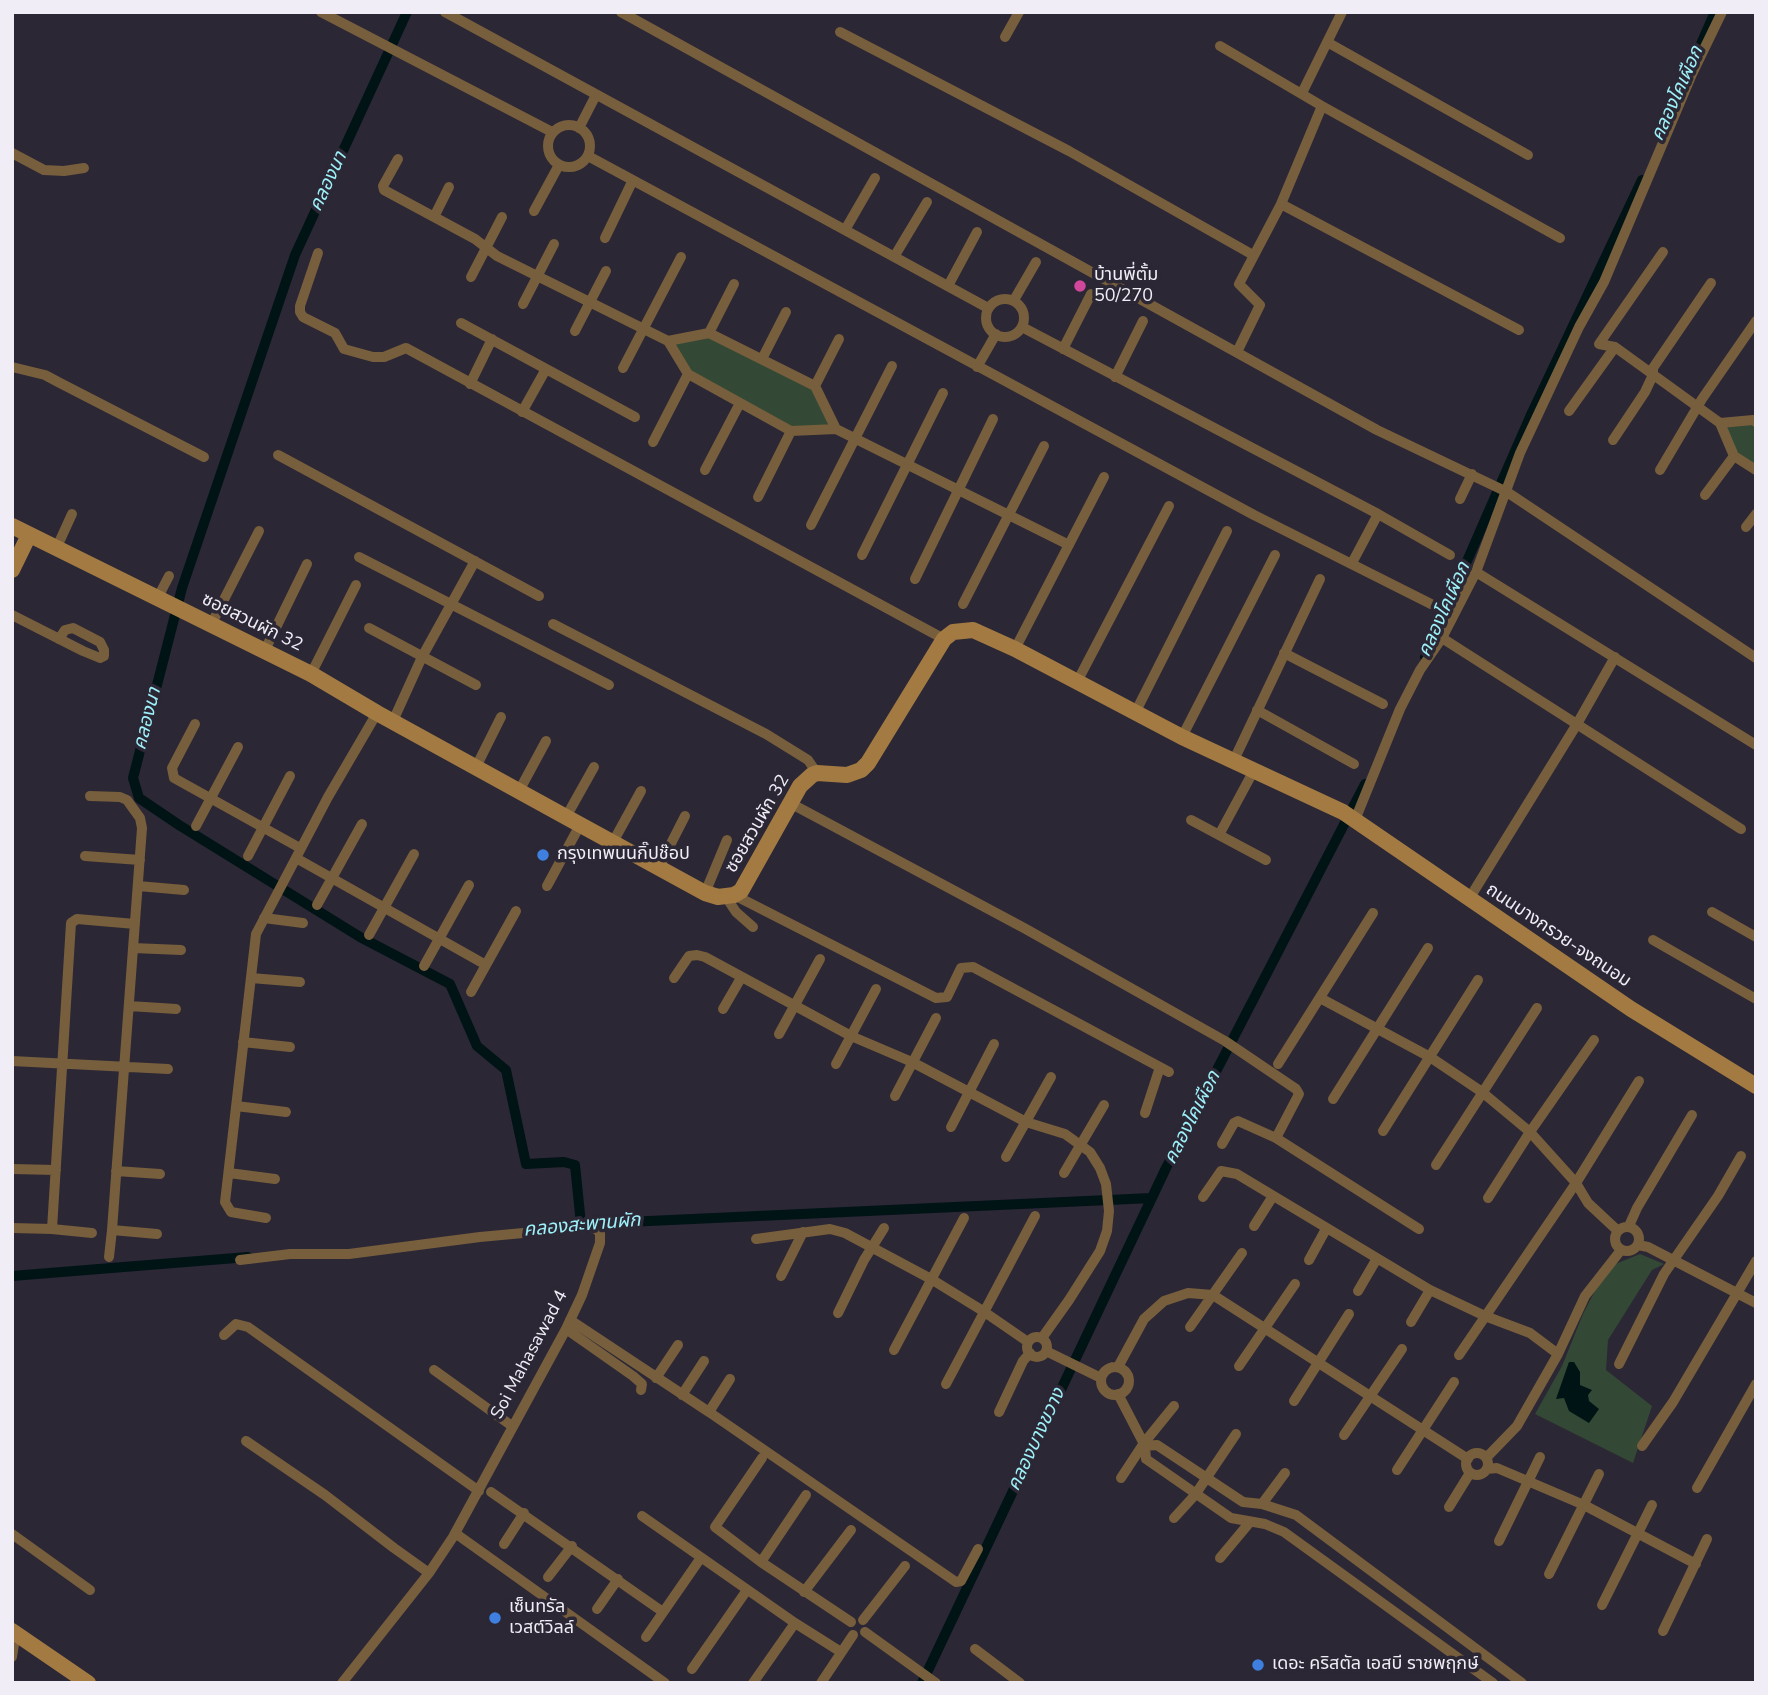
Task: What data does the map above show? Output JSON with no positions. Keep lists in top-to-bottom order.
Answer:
{
  "streets": {
    "street": ["ซอยสวนผัก 32", "ถนนบางกรวย-จงถนอม", "Soi Mahasawad 4"]
  },
  "water": [
    "คลองโคเผือก",
    "คลองนา",
    "คลองสะพานผัก",
    "คลองบางขวาง"
  ],
  "places": [
    "บ้านพี่ตั้ม 50/270",
    "กรุงเทพนนกิ๊ปช๊อป",
    "เซ็นทรัล เวสต์วิลล์",
    "เดอะ คริสตัล เอสบี ราชพฤกษ์"
  ]
}
